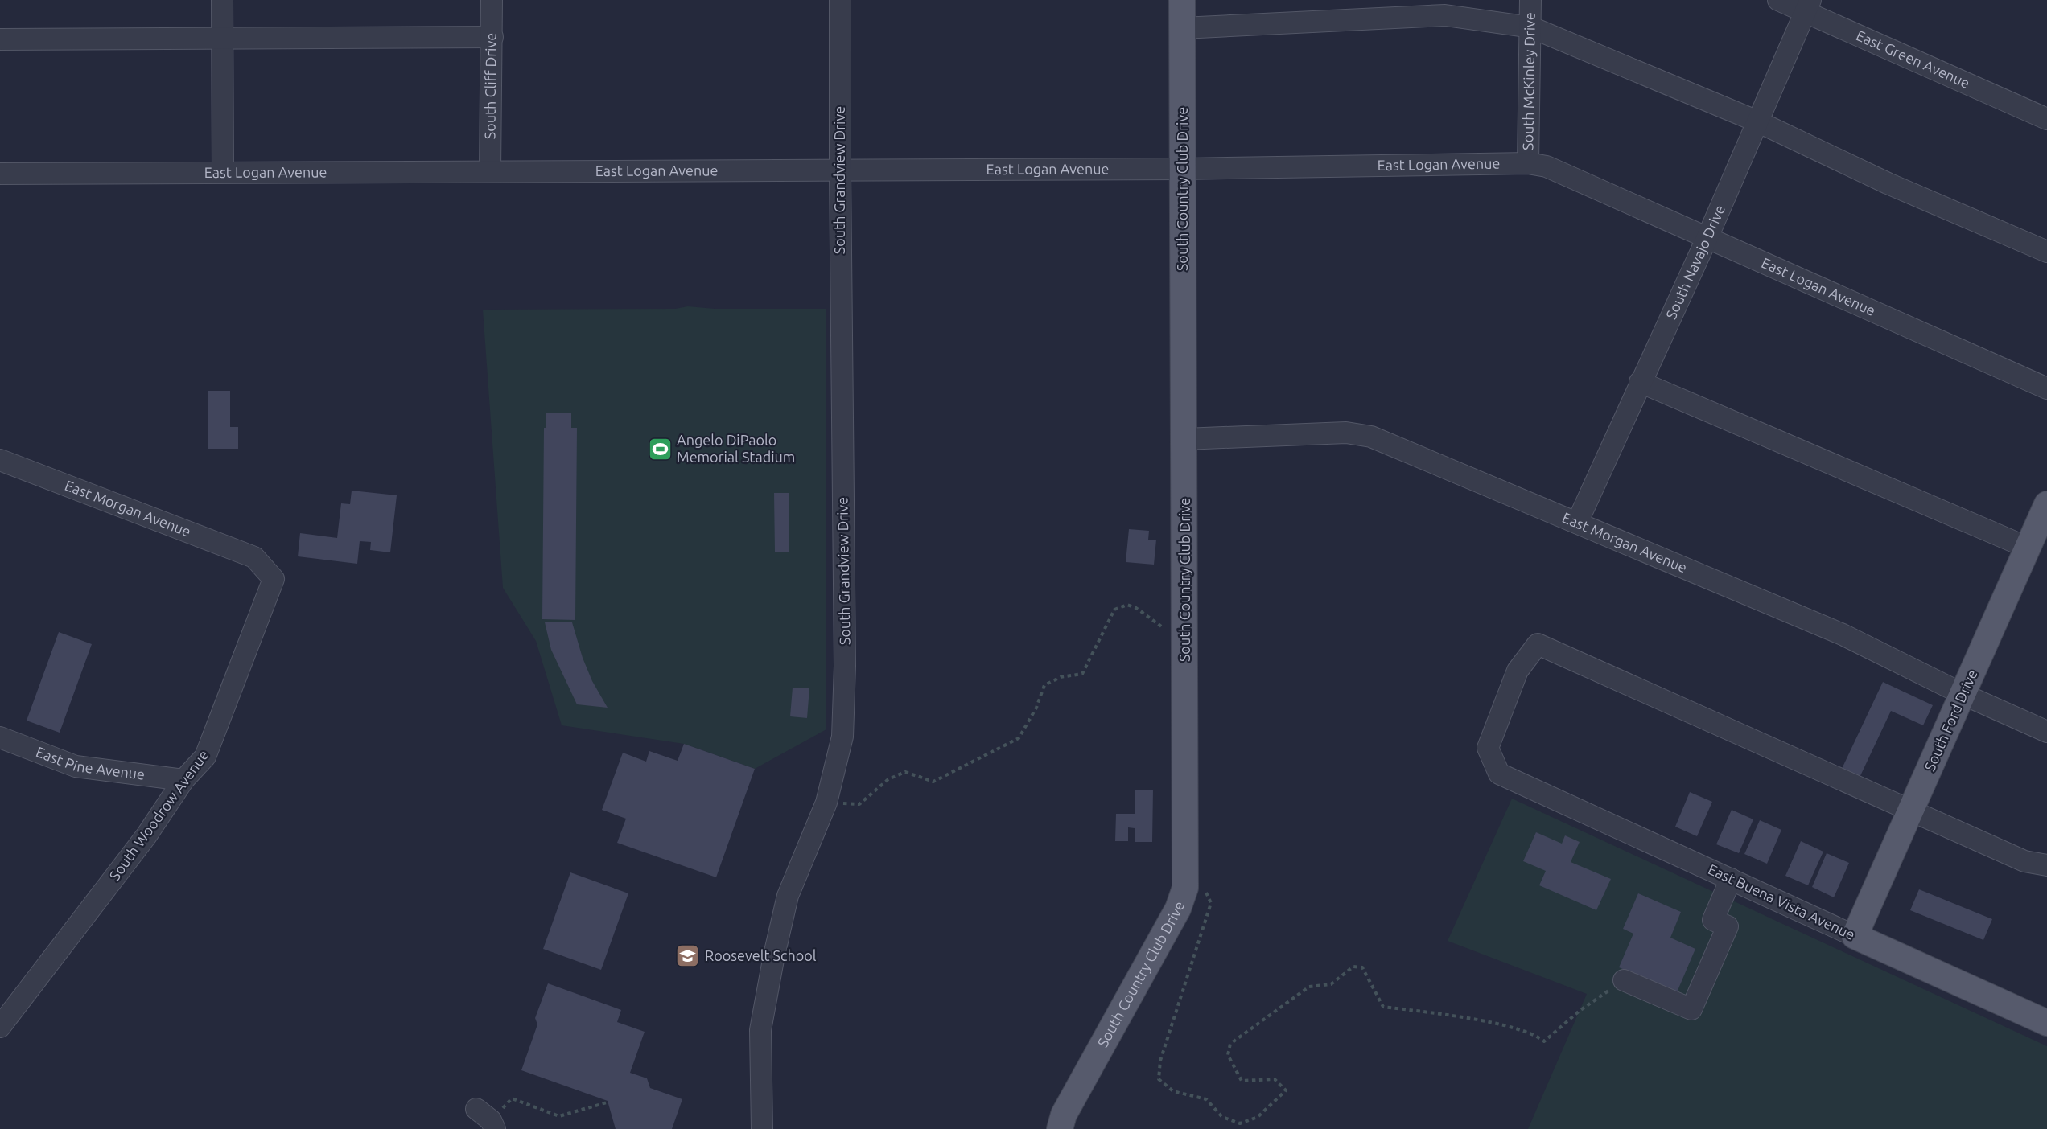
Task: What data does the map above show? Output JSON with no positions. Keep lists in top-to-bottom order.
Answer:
{
  "streets": {
    "main road": ["South Country Club Drive", "South Ford Drive", "East Buena Vista Avenue"],
    "street": [
      "East Green Avenue",
      "South McKinley Drive",
      "South Cliff Drive",
      "East Logan Avenue",
      "South Grandview Drive",
      "South Navajo Drive",
      "East Morgan Avenue",
      "East Pine Avenue",
      "South Woodrow Avenue"
    ]
  },
  "crossings": [
    ["East Green Avenue", "South Navajo Drive"],
    ["South McKinley Drive", "East Logan Avenue"],
    ["South Cliff Drive", "East Logan Avenue"],
    ["East Logan Avenue", "South Grandview Drive"],
    ["East Logan Avenue", "South Country Club Drive"],
    ["East Logan Avenue", "South Navajo Drive"],
    ["South Country Club Drive", "East Morgan Avenue"],
    ["South Navajo Drive", "East Morgan Avenue"],
    ["East Morgan Avenue", "South Ford Drive"],
    ["East Morgan Avenue", "South Woodrow Avenue"],
    ["South Ford Drive", "East Buena Vista Avenue"],
    ["East Pine Avenue", "South Woodrow Avenue"]
  ],
  "places": {
    "sports": ["Angelo DiPaolo Memorial Stadium"],
    "school or university": ["Roosevelt School"]
  }
}
